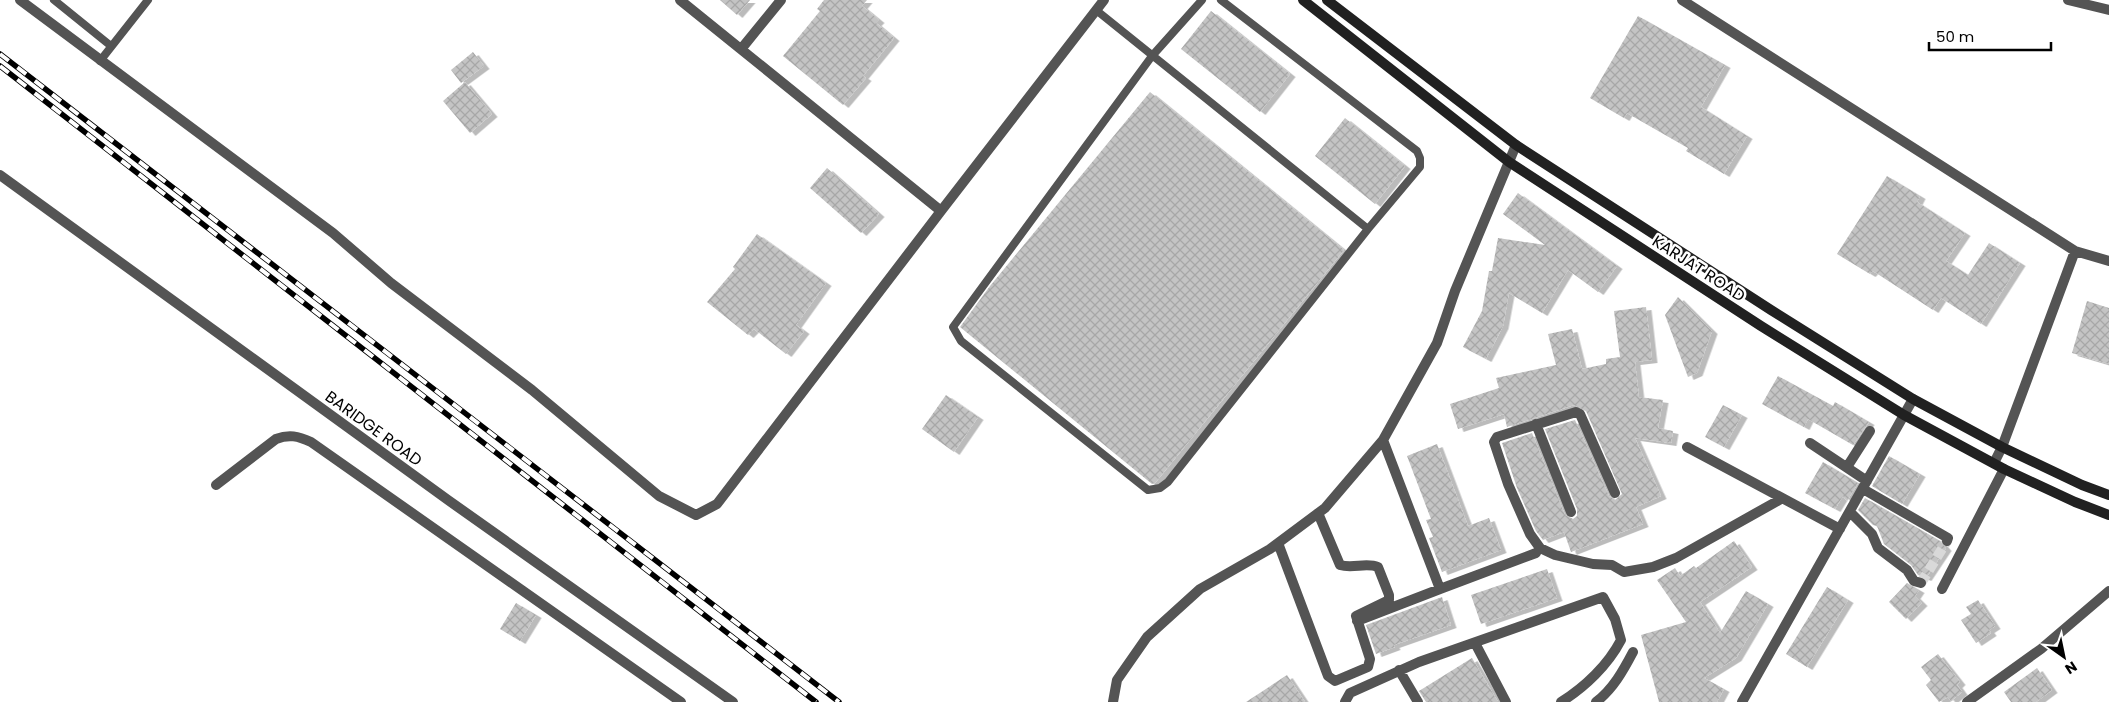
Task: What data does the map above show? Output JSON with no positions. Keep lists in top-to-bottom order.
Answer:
{
  "streets": {
    "main road": ["KARJAT ROAD"],
    "street": ["BARIDGE ROAD"]
  },
  "scale_bar": "50 m",
  "north": "bottom right"
}
